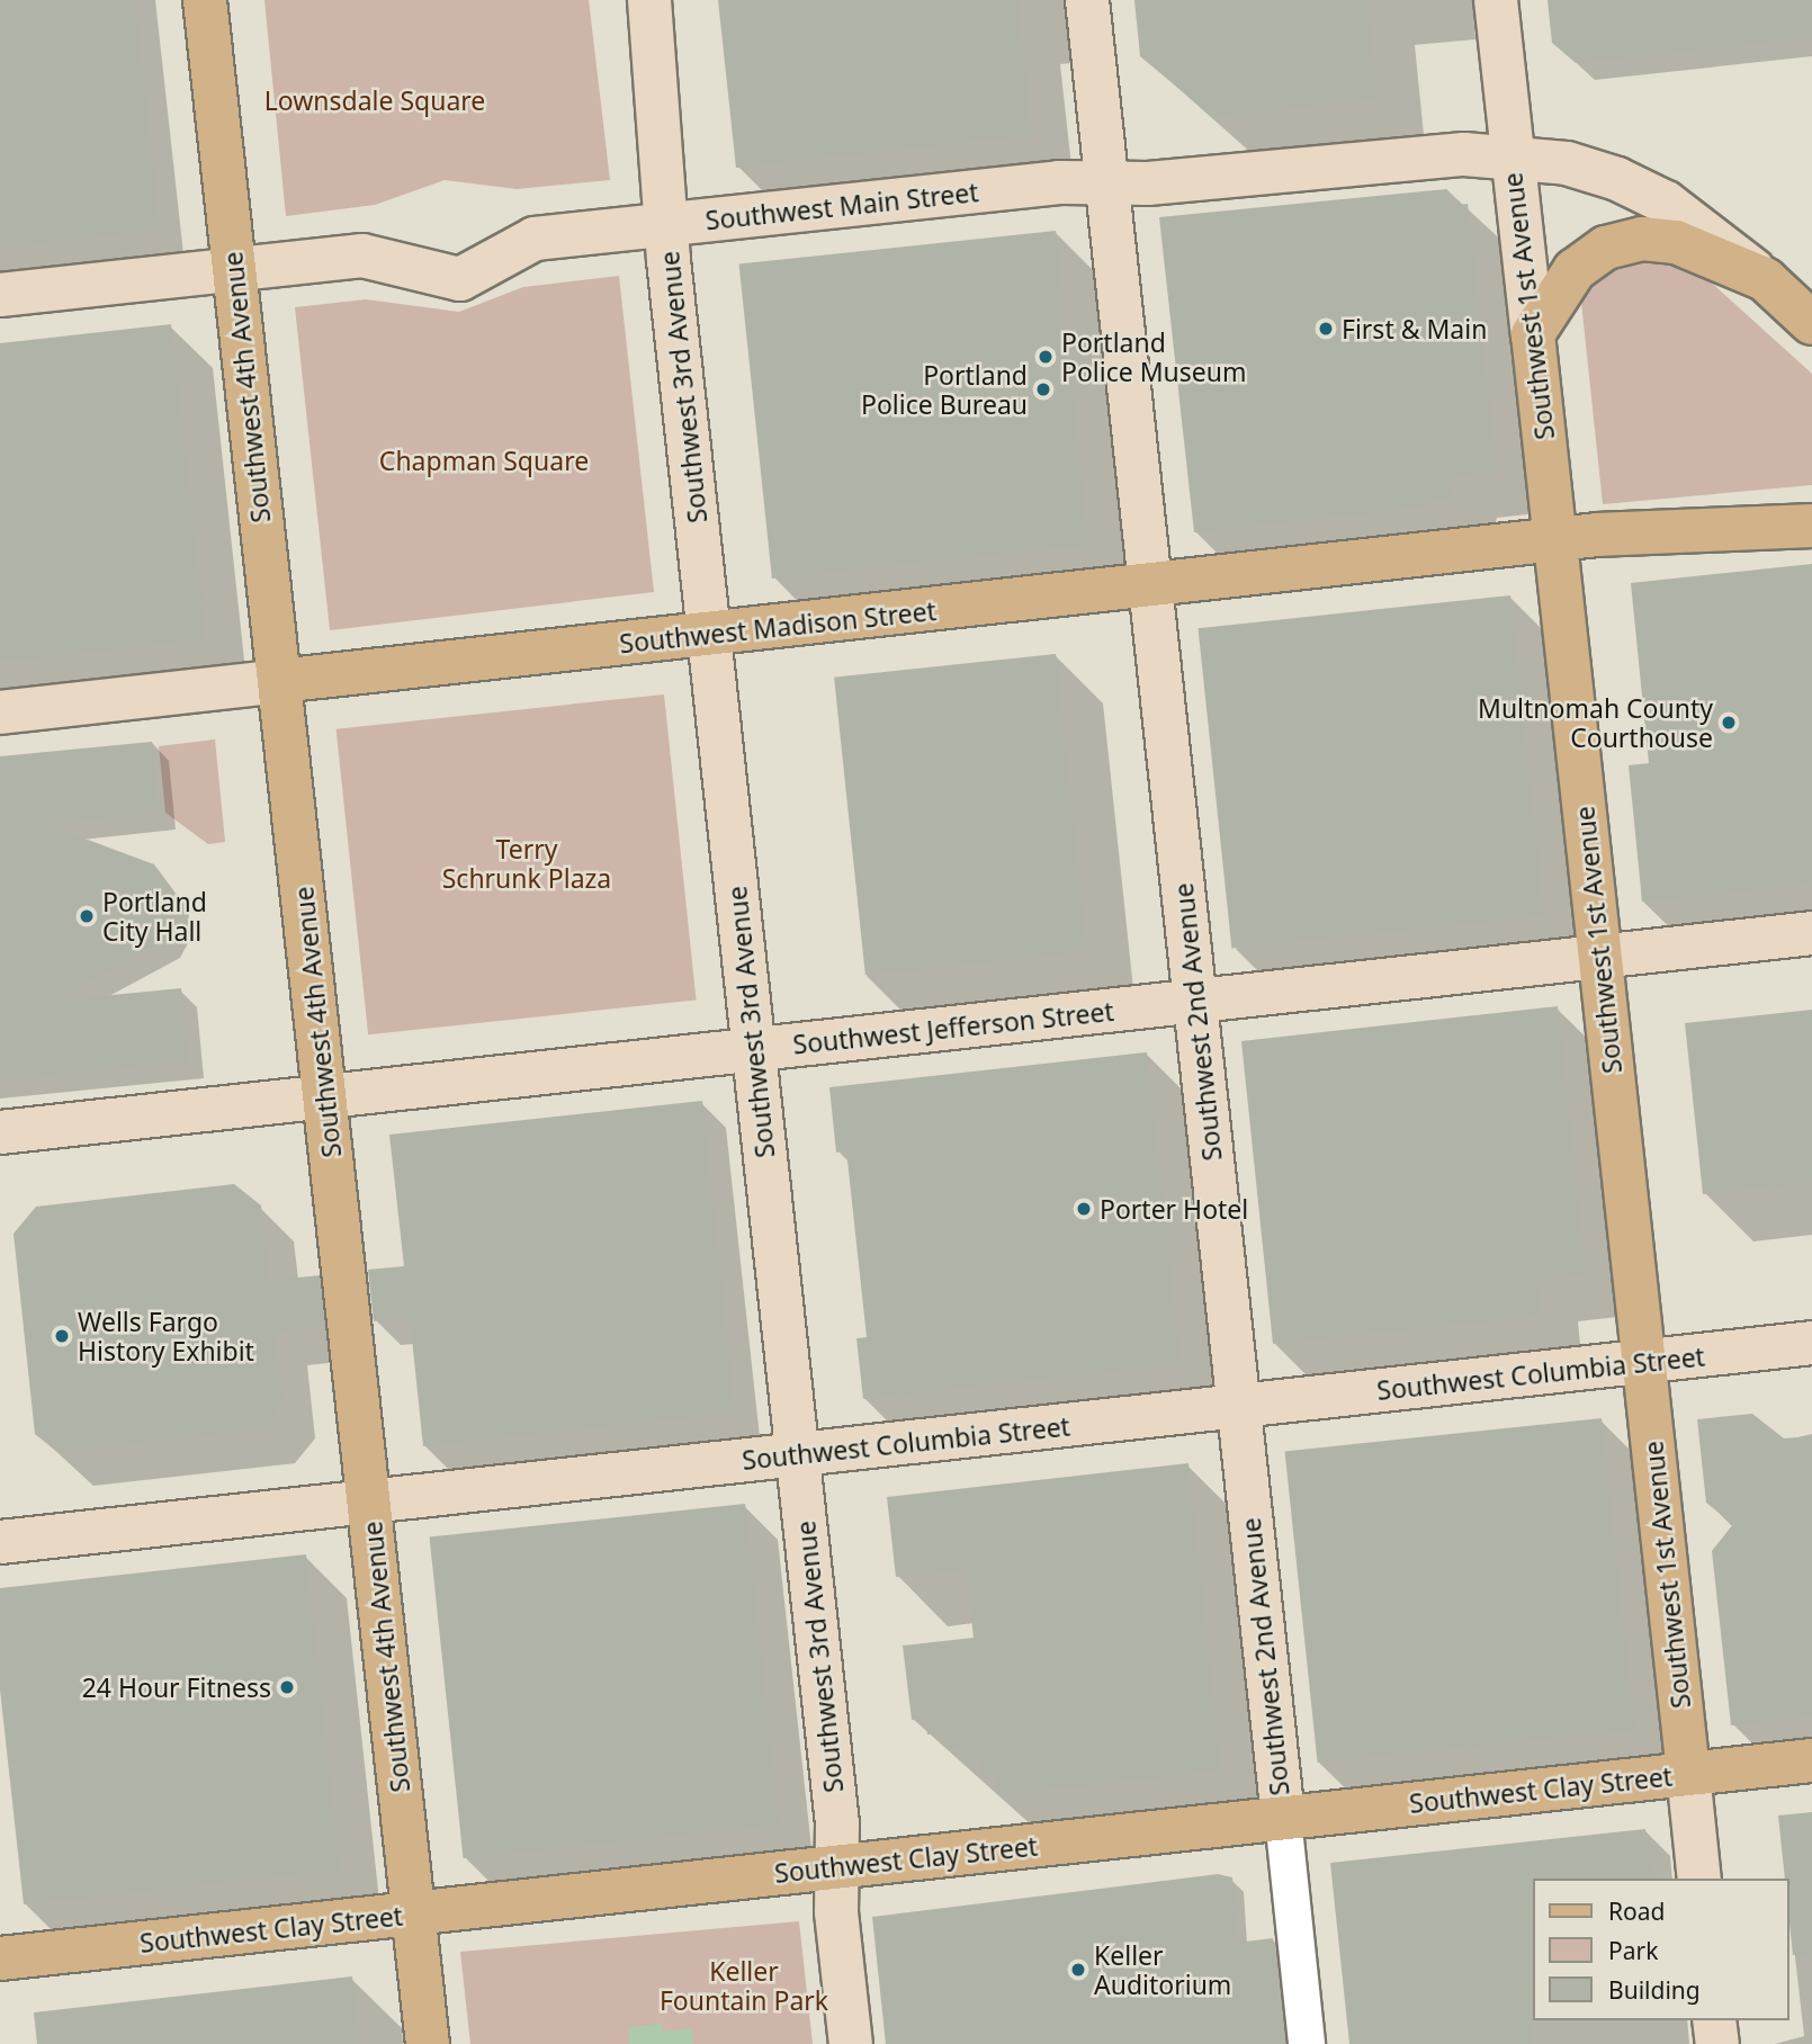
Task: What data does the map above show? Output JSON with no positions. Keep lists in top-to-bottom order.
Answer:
{
  "streets": {
    "main road": [
      "Southwest Main Street",
      "Southwest 1st Avenue",
      "Southwest 4th Avenue",
      "Southwest 3rd Avenue",
      "Southwest Madison Street",
      "Southwest 2nd Avenue",
      "Southwest Jefferson Street",
      "Southwest Columbia Street",
      "Southwest Clay Street"
    ]
  },
  "crossings": [
    ["Southwest Main Street", "Southwest 1st Avenue"],
    ["Southwest Main Street", "Southwest 4th Avenue"],
    ["Southwest Main Street", "Southwest 3rd Avenue"],
    ["Southwest Main Street", "Southwest 2nd Avenue"],
    ["Southwest 1st Avenue", "Southwest Madison Street"],
    ["Southwest 1st Avenue", "Southwest Jefferson Street"],
    ["Southwest 1st Avenue", "Southwest Columbia Street"],
    ["Southwest 1st Avenue", "Southwest Clay Street"],
    ["Southwest 4th Avenue", "Southwest Madison Street"],
    ["Southwest 4th Avenue", "Southwest Jefferson Street"],
    ["Southwest 4th Avenue", "Southwest Columbia Street"],
    ["Southwest 4th Avenue", "Southwest Clay Street"],
    ["Southwest 3rd Avenue", "Southwest Madison Street"],
    ["Southwest 3rd Avenue", "Southwest Jefferson Street"],
    ["Southwest 3rd Avenue", "Southwest Columbia Street"],
    ["Southwest 3rd Avenue", "Southwest Clay Street"],
    ["Southwest Madison Street", "Southwest 2nd Avenue"],
    ["Southwest 2nd Avenue", "Southwest Jefferson Street"],
    ["Southwest 2nd Avenue", "Southwest Columbia Street"],
    ["Southwest 2nd Avenue", "Southwest Clay Street"]
  ],
  "parks": [
    "Lownsdale Square",
    "Chapman Square",
    "Terry Schrunk Plaza",
    "Keller Fountain Park"
  ],
  "places": [
    "First & Main",
    "Portland Police Museum",
    "Portland Police Bureau",
    "Multnomah County Courthouse",
    "Portland City Hall",
    "Porter Hotel",
    "Wells Fargo History Exhibit",
    "24 Hour Fitness",
    "Keller Auditorium"
  ],
  "legend": ["Road", "Park", "Building"]
}
